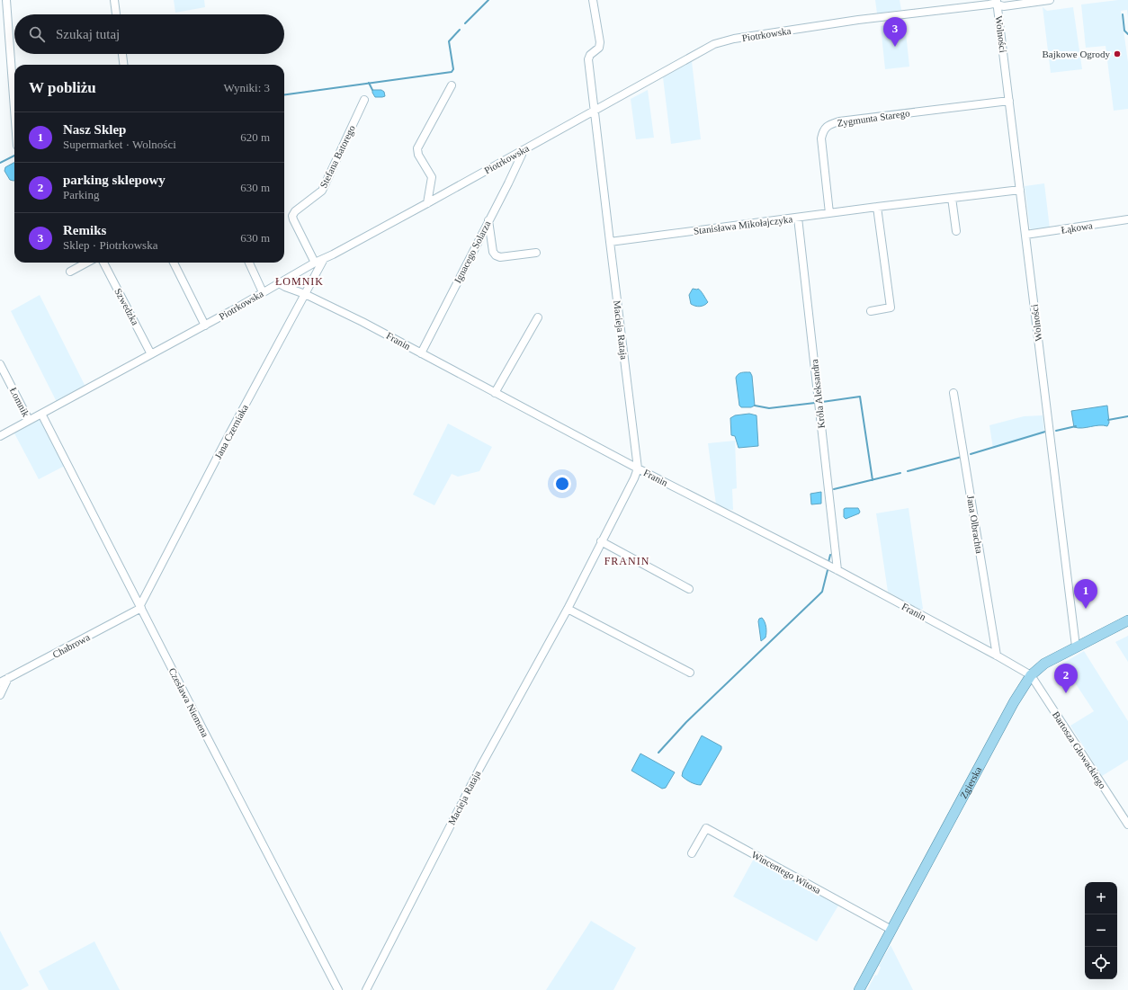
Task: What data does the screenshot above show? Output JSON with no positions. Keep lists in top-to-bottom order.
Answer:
{
  "streets": {
    "main road": ["Zgierska"],
    "street": [
      "Piotrkowska",
      "Wolności",
      "Zygmunta Starego",
      "Stefana Batorego",
      "Stanisława Mikołajczyka",
      "Łąkowa",
      "Ignacego Solarza",
      "Szwedzka",
      "Macieja Rataja",
      "Franin",
      "Króla Aleksandra",
      "Łomnik",
      "Jana Czerniaka",
      "Jana Olbrachta",
      "Chabrowa",
      "Czesława Niemena",
      "Bartosza Głowackiego",
      "Wincentego Witosa"
    ]
  },
  "crossings": [
    ["Piotrkowska", "Wolności"],
    ["Piotrkowska", "Stefana Batorego"],
    ["Piotrkowska", "Ignacego Solarza"],
    ["Piotrkowska", "Szwedzka"],
    ["Piotrkowska", "Macieja Rataja"],
    ["Piotrkowska", "Franin"],
    ["Piotrkowska", "Łomnik"],
    ["Piotrkowska", "Jana Czerniaka"],
    ["Piotrkowska", "Czesława Niemena"],
    ["Wolności", "Zygmunta Starego"],
    ["Wolności", "Stanisława Mikołajczyka"],
    ["Wolności", "Łąkowa"],
    ["Wolności", "Zgierska"],
    ["Zygmunta Starego", "Stanisława Mikołajczyka"],
    ["Stanisława Mikołajczyka", "Macieja Rataja"],
    ["Stanisława Mikołajczyka", "Króla Aleksandra"],
    ["Ignacego Solarza", "Franin"],
    ["Macieja Rataja", "Franin"],
    ["Franin", "Króla Aleksandra"],
    ["Franin", "Jana Czerniaka"],
    ["Franin", "Jana Olbrachta"],
    ["Franin", "Bartosza Głowackiego"],
    ["Franin", "Zgierska"],
    ["Jana Czerniaka", "Chabrowa"],
    ["Jana Czerniaka", "Czesława Niemena"],
    ["Chabrowa", "Czesława Niemena"],
    ["Bartosza Głowackiego", "Zgierska"],
    ["Zgierska", "Wincentego Witosa"]
  ],
  "districts": ["ŁOMNIK", "FRANIN"],
  "places": ["Bajkowe Ogrody"],
  "page": {
    "search": "Szukaj tutaj",
    "pins": ["3", "1", "2"],
    "heading": ["W pobliżu", "Wyniki: 3"],
    "list": [
      {
        "mark": "1",
        "name": "Nasz Sklep",
        "note": "Supermarket · Wolności",
        "value": "620 m"
      },
      {
        "mark": "2",
        "name": "parking sklepowy",
        "note": "Parking",
        "value": "630 m"
      },
      {
        "mark": "3",
        "name": "Remiks",
        "note": "Sklep · Piotrkowska",
        "value": "630 m"
      }
    ],
    "map_buttons": ["+", "−"]
  }
}
